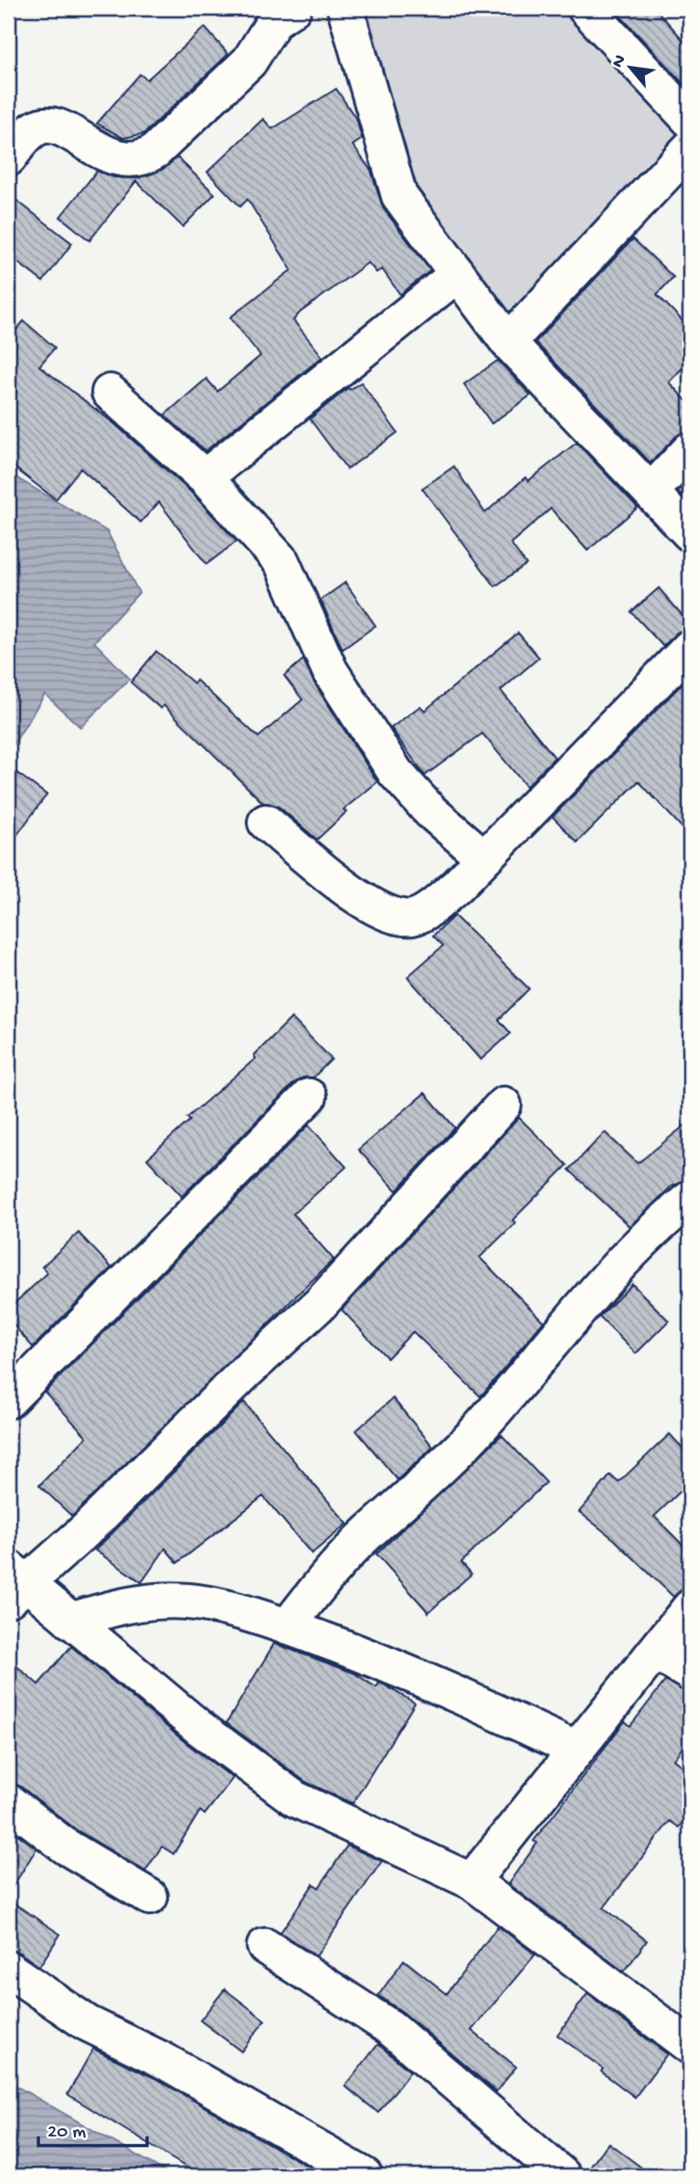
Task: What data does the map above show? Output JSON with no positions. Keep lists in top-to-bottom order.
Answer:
{
  "scale_bar": "20 m",
  "north": "top left"
}
